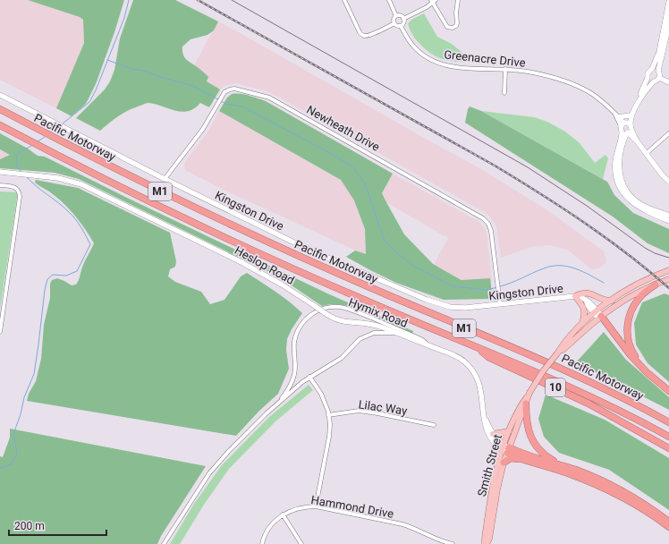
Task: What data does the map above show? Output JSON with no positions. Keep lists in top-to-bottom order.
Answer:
{
  "streets": {
    "highway": ["Pacific Motorway", "M1", "10"],
    "main road": ["Smith Street"],
    "street": [
      "Greenacre Drive",
      "Newheath Drive",
      "Kingston Drive",
      "Heslop Road",
      "Hymix Road",
      "Lilac Way",
      "Hammond Drive"
    ]
  },
  "crossings": [
    ["Newheath Drive", "Kingston Drive"],
    ["Pacific Motorway", "10"],
    ["Kingston Drive", "Smith Street"],
    ["Heslop Road", "Hymix Road"],
    ["Heslop Road", "Smith Street"]
  ],
  "scale_bar": "200 m"
}
